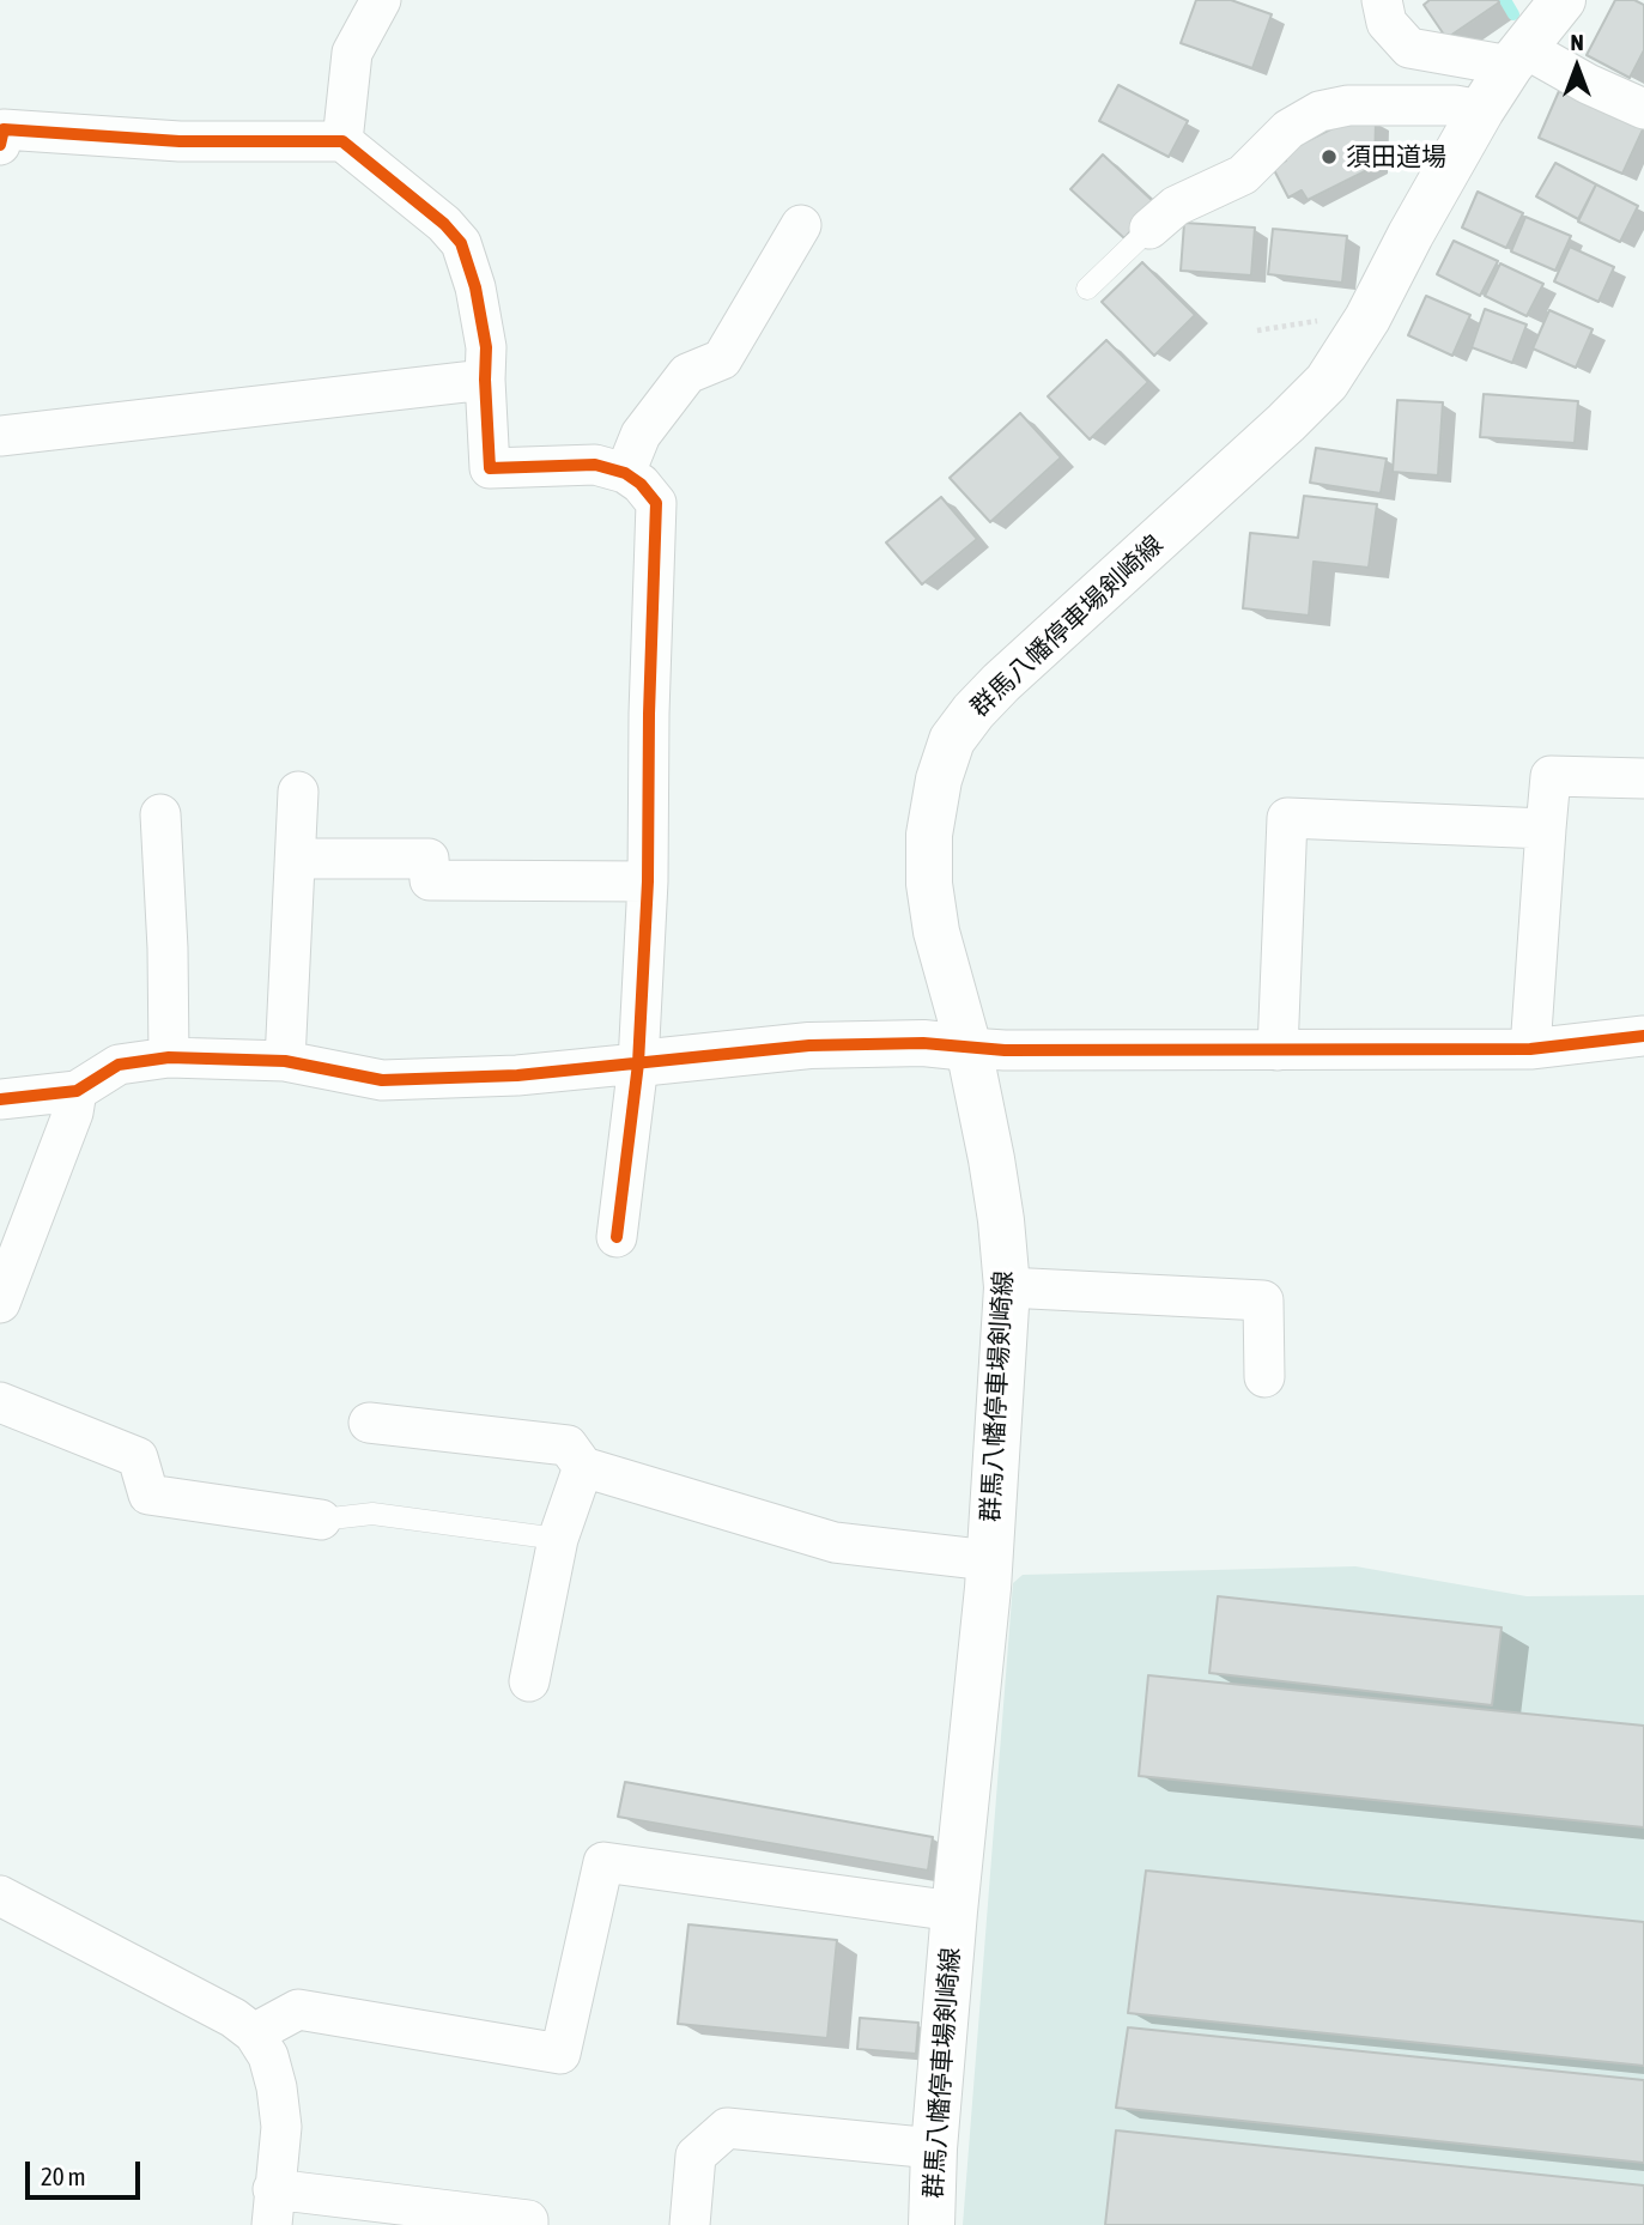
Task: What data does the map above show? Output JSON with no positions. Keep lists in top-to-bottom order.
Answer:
{
  "streets": {
    "main road": ["群馬八幡停車場剣崎線"]
  },
  "places": ["須田道場"],
  "scale_bar": "20 m",
  "north": "top"
}
